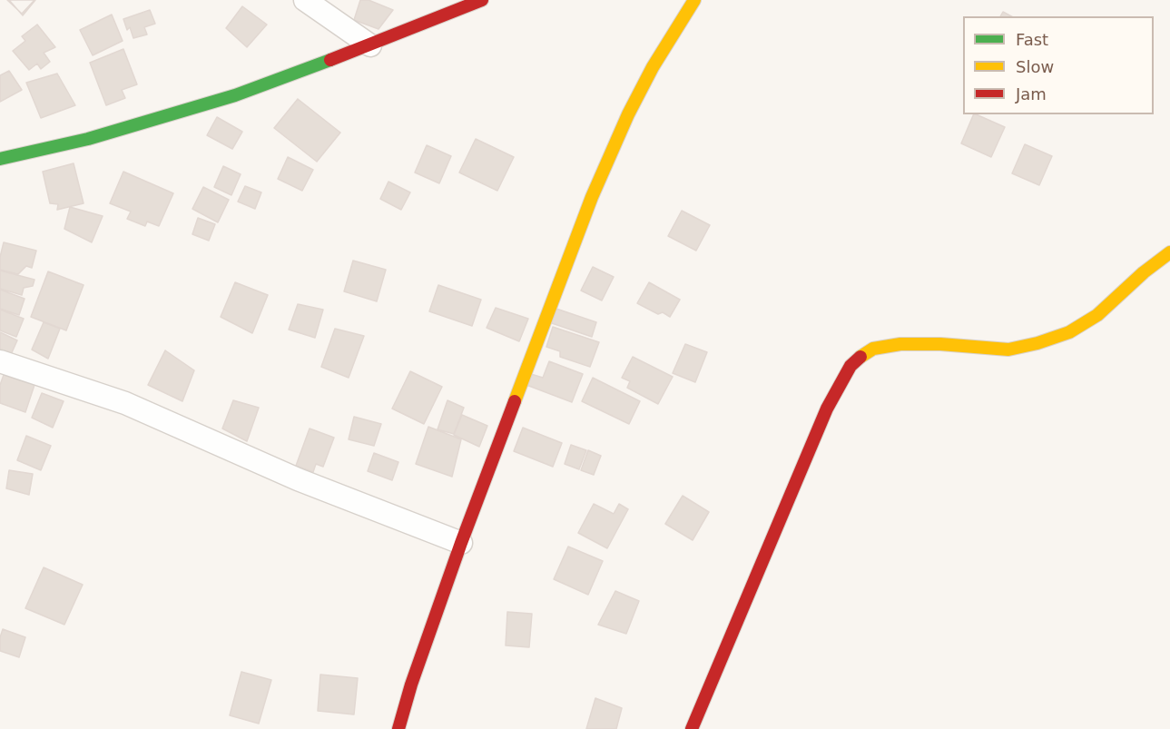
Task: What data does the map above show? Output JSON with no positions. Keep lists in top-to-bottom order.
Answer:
{
  "legend": ["Fast", "Slow", "Jam"]
}
